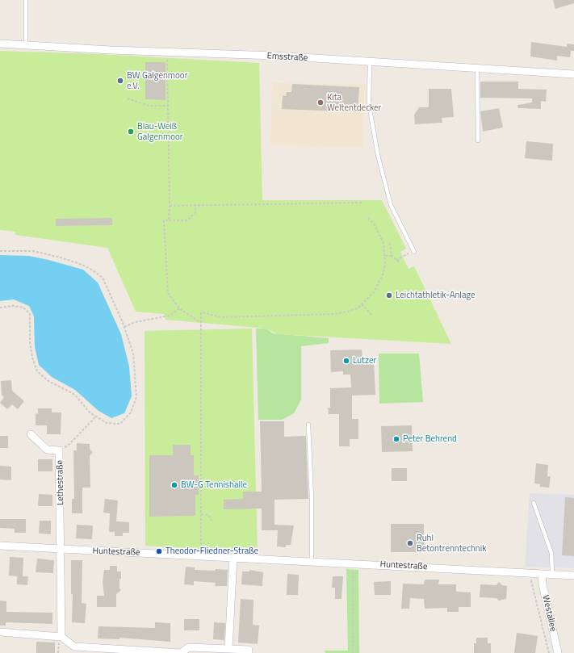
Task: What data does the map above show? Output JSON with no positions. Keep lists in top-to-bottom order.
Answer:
{
  "streets": {
    "street": [
      "Emsstraße",
      "Lethestraße",
      "Huntestraße",
      "Westallee"
    ]
  },
  "crossings": [
    ["Lethestraße", "Huntestraße"],
    ["Huntestraße", "Westallee"]
  ],
  "places": [
    "BW Galgenmoor e.V.",
    "Kita Weltentdecker",
    "Blau-Weiß Galgenmoor",
    "Leichtathletik-Anlage",
    "Lutzer",
    "Peter Behrend",
    "BW-G Tennishalle",
    "Ruhl Betontrenntechnik",
    "Theodor-Fliedner-Straße"
  ]
}
